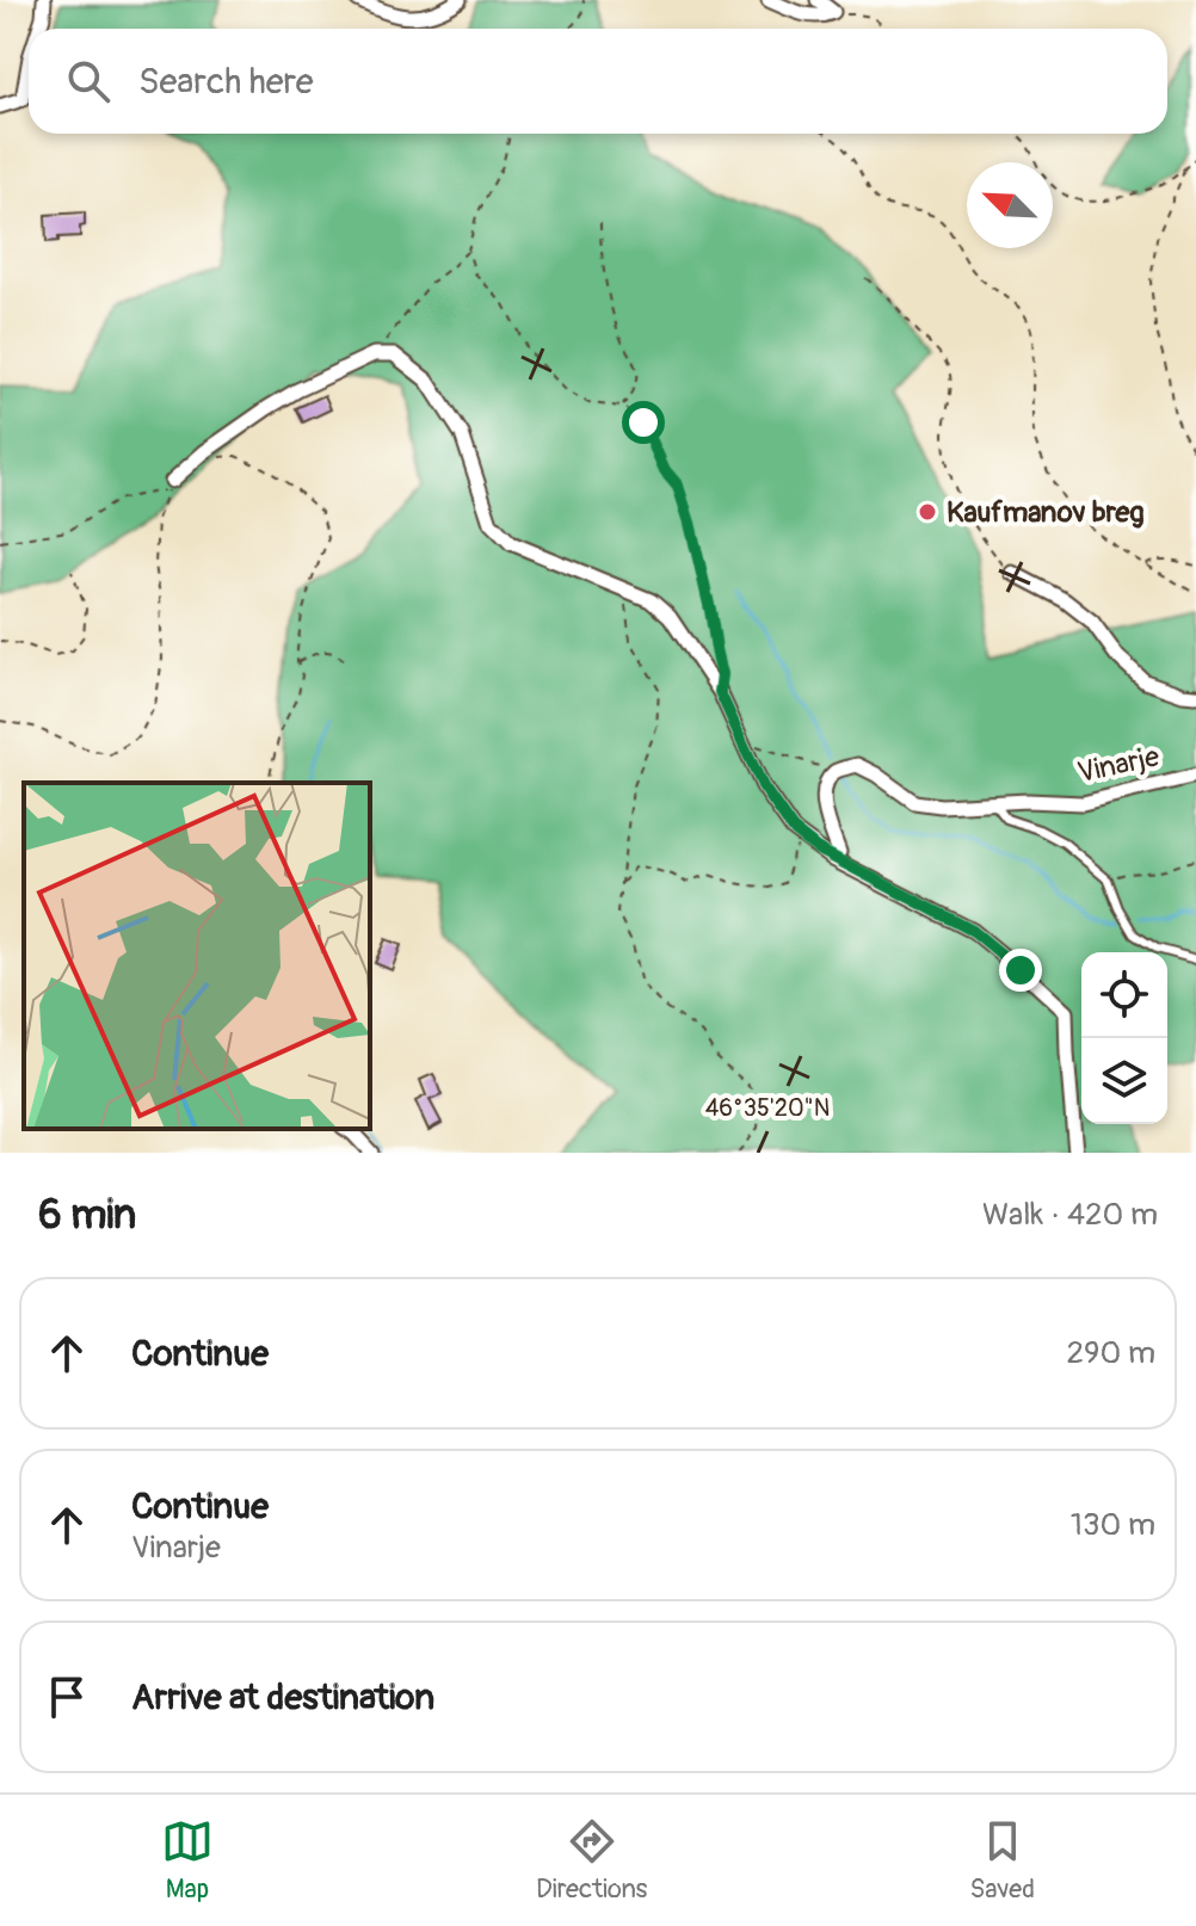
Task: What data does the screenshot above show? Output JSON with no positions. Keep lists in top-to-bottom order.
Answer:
{
  "streets": {
    "street": ["Vinarje"]
  },
  "places": ["Kaufmanov breg"],
  "north": "top left",
  "page": {
    "search": "Search here",
    "heading": ["6 min", "Walk · 420 m"],
    "list": [
      ["Continue", "290 m"],
      ["Continue", "Vinarje", "130 m"],
      "Arrive at destination"
    ],
    "nav": ["Map", "Directions", "Saved"]
  },
  "coordinates": ["46°35'20\"N"]
}
